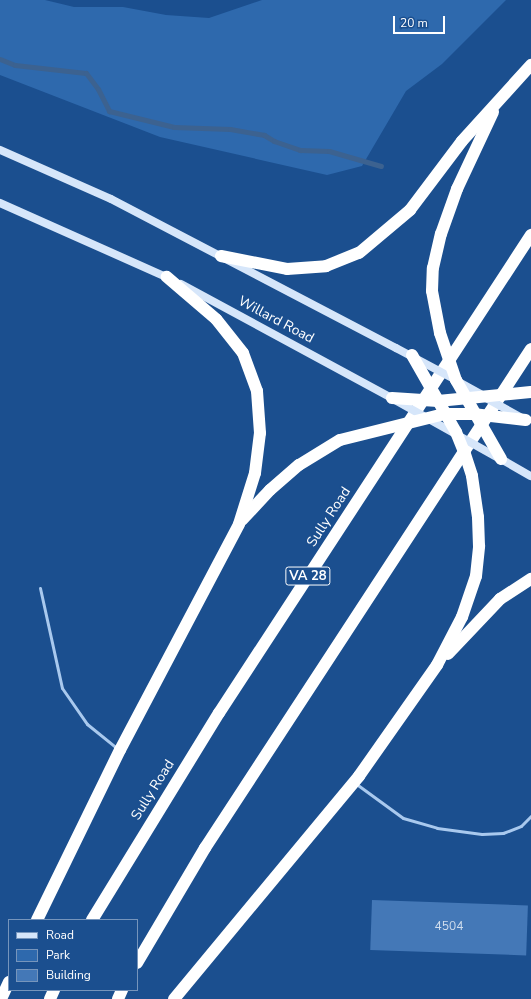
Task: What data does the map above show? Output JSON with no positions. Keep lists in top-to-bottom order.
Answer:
{
  "streets": {
    "highway": ["Sully Road", "VA 28"],
    "main road": ["Willard Road"]
  },
  "house_numbers": ["4504"],
  "legend": ["Road", "Park", "Building"],
  "scale_bar": "20 m"
}
